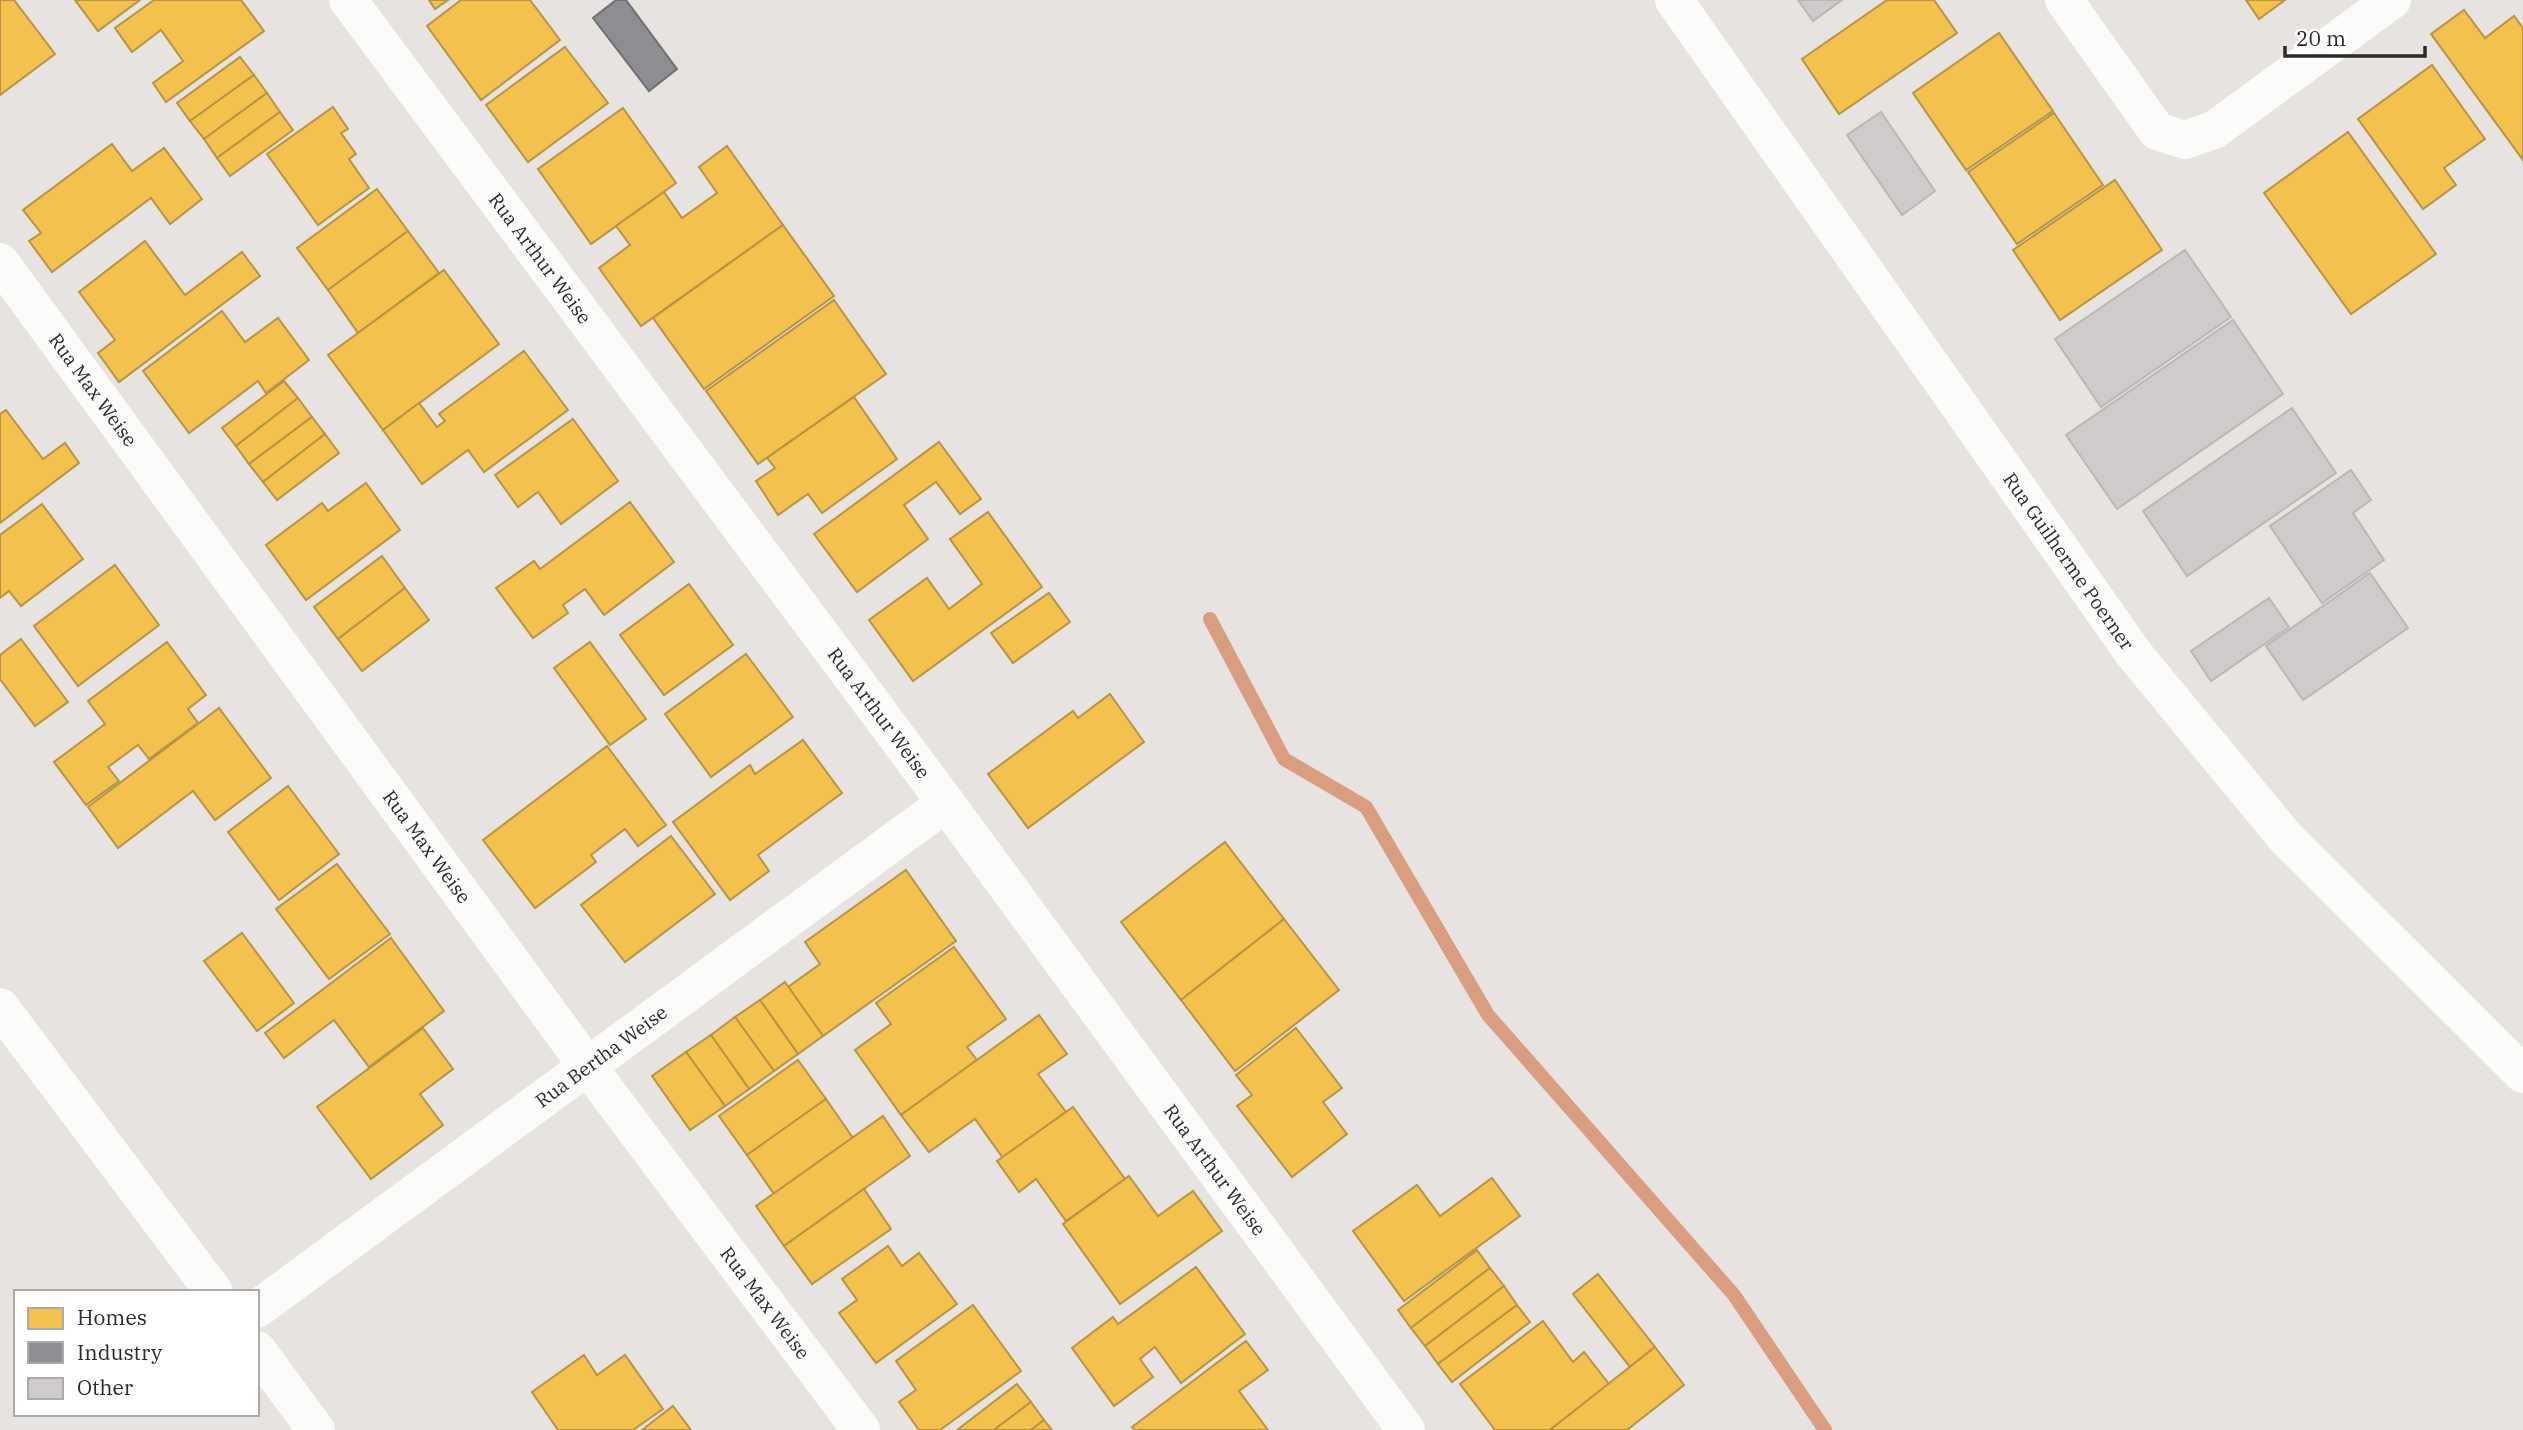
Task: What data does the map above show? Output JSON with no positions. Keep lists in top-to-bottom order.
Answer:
{
  "streets": {
    "street": [
      "Rua Arthur Weise",
      "Rua Max Weise",
      "Rua Guilherme Poerner",
      "Rua Bertha Weise"
    ]
  },
  "crossings": [
    ["Rua Arthur Weise", "Rua Bertha Weise"],
    ["Rua Max Weise", "Rua Bertha Weise"]
  ],
  "legend": ["Homes", "Industry", "Other"],
  "scale_bar": "20 m"
}
